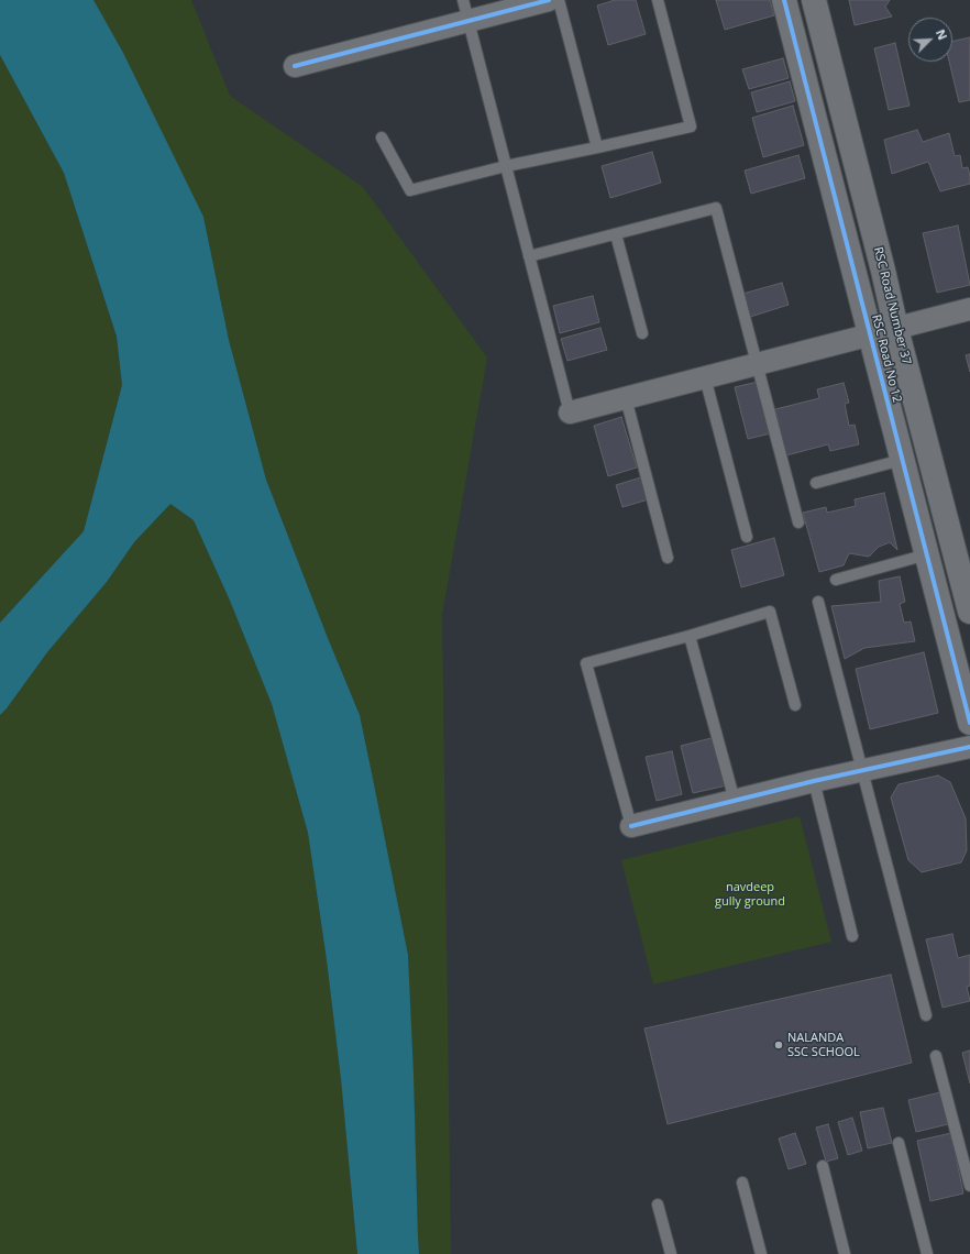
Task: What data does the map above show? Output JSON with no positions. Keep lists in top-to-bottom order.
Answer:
{
  "streets": {
    "street": ["RSC Road Number 37", "RSC Road No 12"]
  },
  "parks": ["navdeep gully ground"],
  "places": ["NALANDA SSC SCHOOL"],
  "north": "top right"
}
